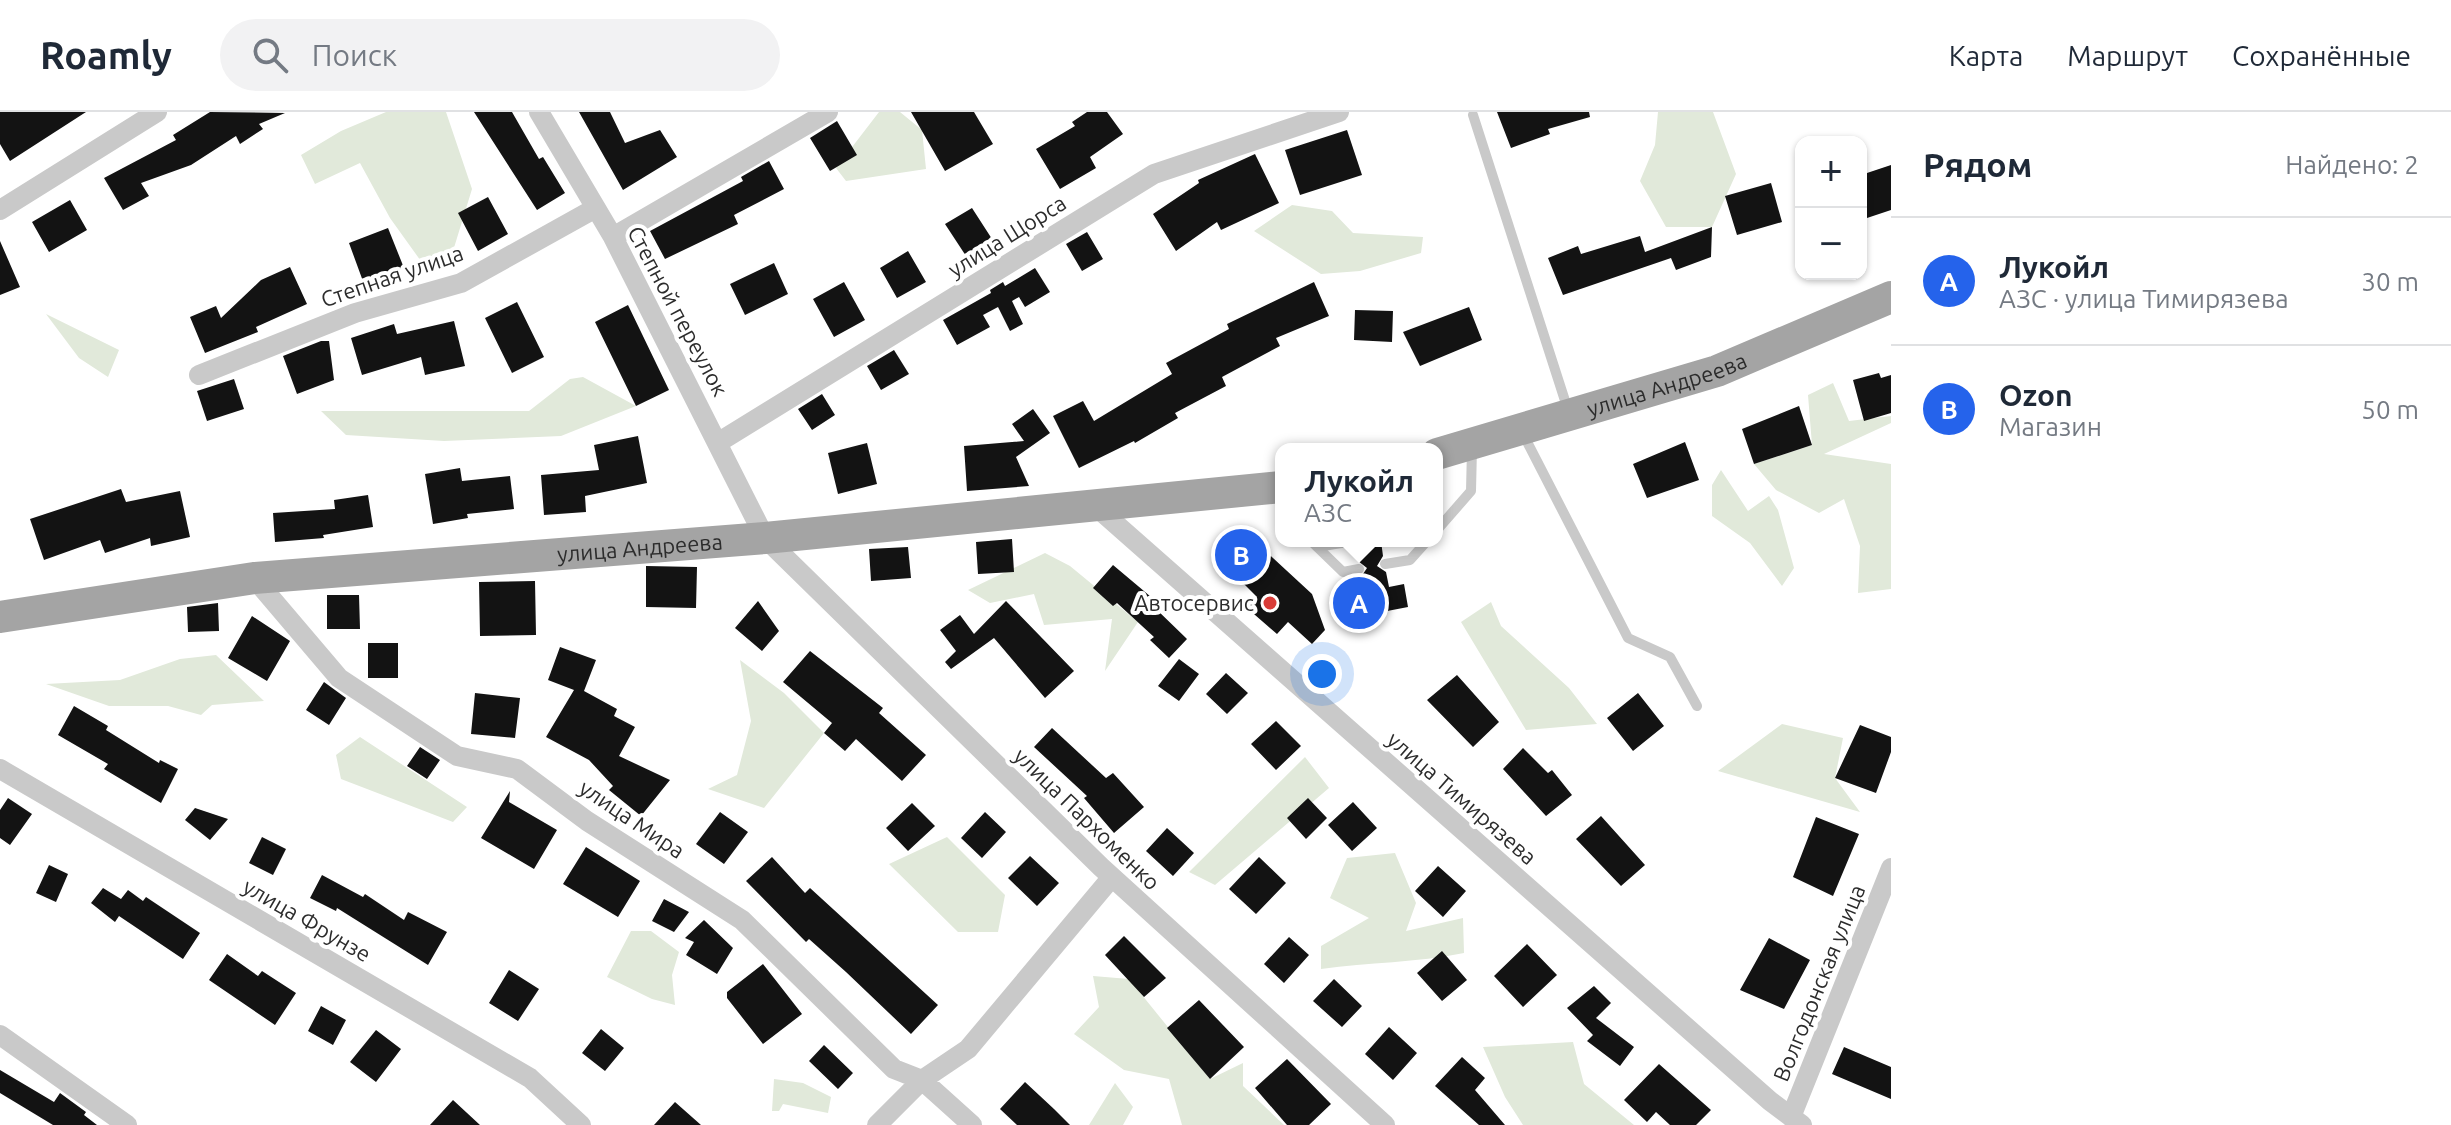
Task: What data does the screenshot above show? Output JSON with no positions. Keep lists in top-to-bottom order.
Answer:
{
  "streets": {
    "main road": ["улица Андреева"],
    "street": [
      "улица Щорса",
      "Степная улица",
      "Степной переулок",
      "улица Тимирязева",
      "улица Мира",
      "улица Пархоменко",
      "улица Фрунзе",
      "Волгодонская улица"
    ]
  },
  "crossings": [
    ["улица Щорса", "Степной переулок"],
    ["Степная улица", "Степной переулок"],
    ["Степной переулок", "улица Андреева"],
    ["Степной переулок", "улица Пархоменко"],
    ["улица Андреева", "улица Тимирязева"],
    ["улица Андреева", "улица Мира"],
    ["улица Андреева", "улица Пархоменко"],
    ["улица Тимирязева", "Волгодонская улица"]
  ],
  "places": ["Автосервис"],
  "page": {
    "header": "Roamly",
    "search": "Поиск",
    "nav": ["Карта", "Маршрут", "Сохранённые"],
    "heading": ["Рядом", "Найдено: 2"],
    "map_buttons": ["+", "−"],
    "list": [
      {
        "mark": "A",
        "name": "Лукойл",
        "note": "АЗС · улица Тимирязева",
        "value": "30 m"
      },
      {
        "mark": "B",
        "name": "Ozon",
        "note": "Магазин",
        "value": "50 m"
      }
    ],
    "popup": ["Лукойл", "АЗС"],
    "pins": ["B", "A"]
  }
}
